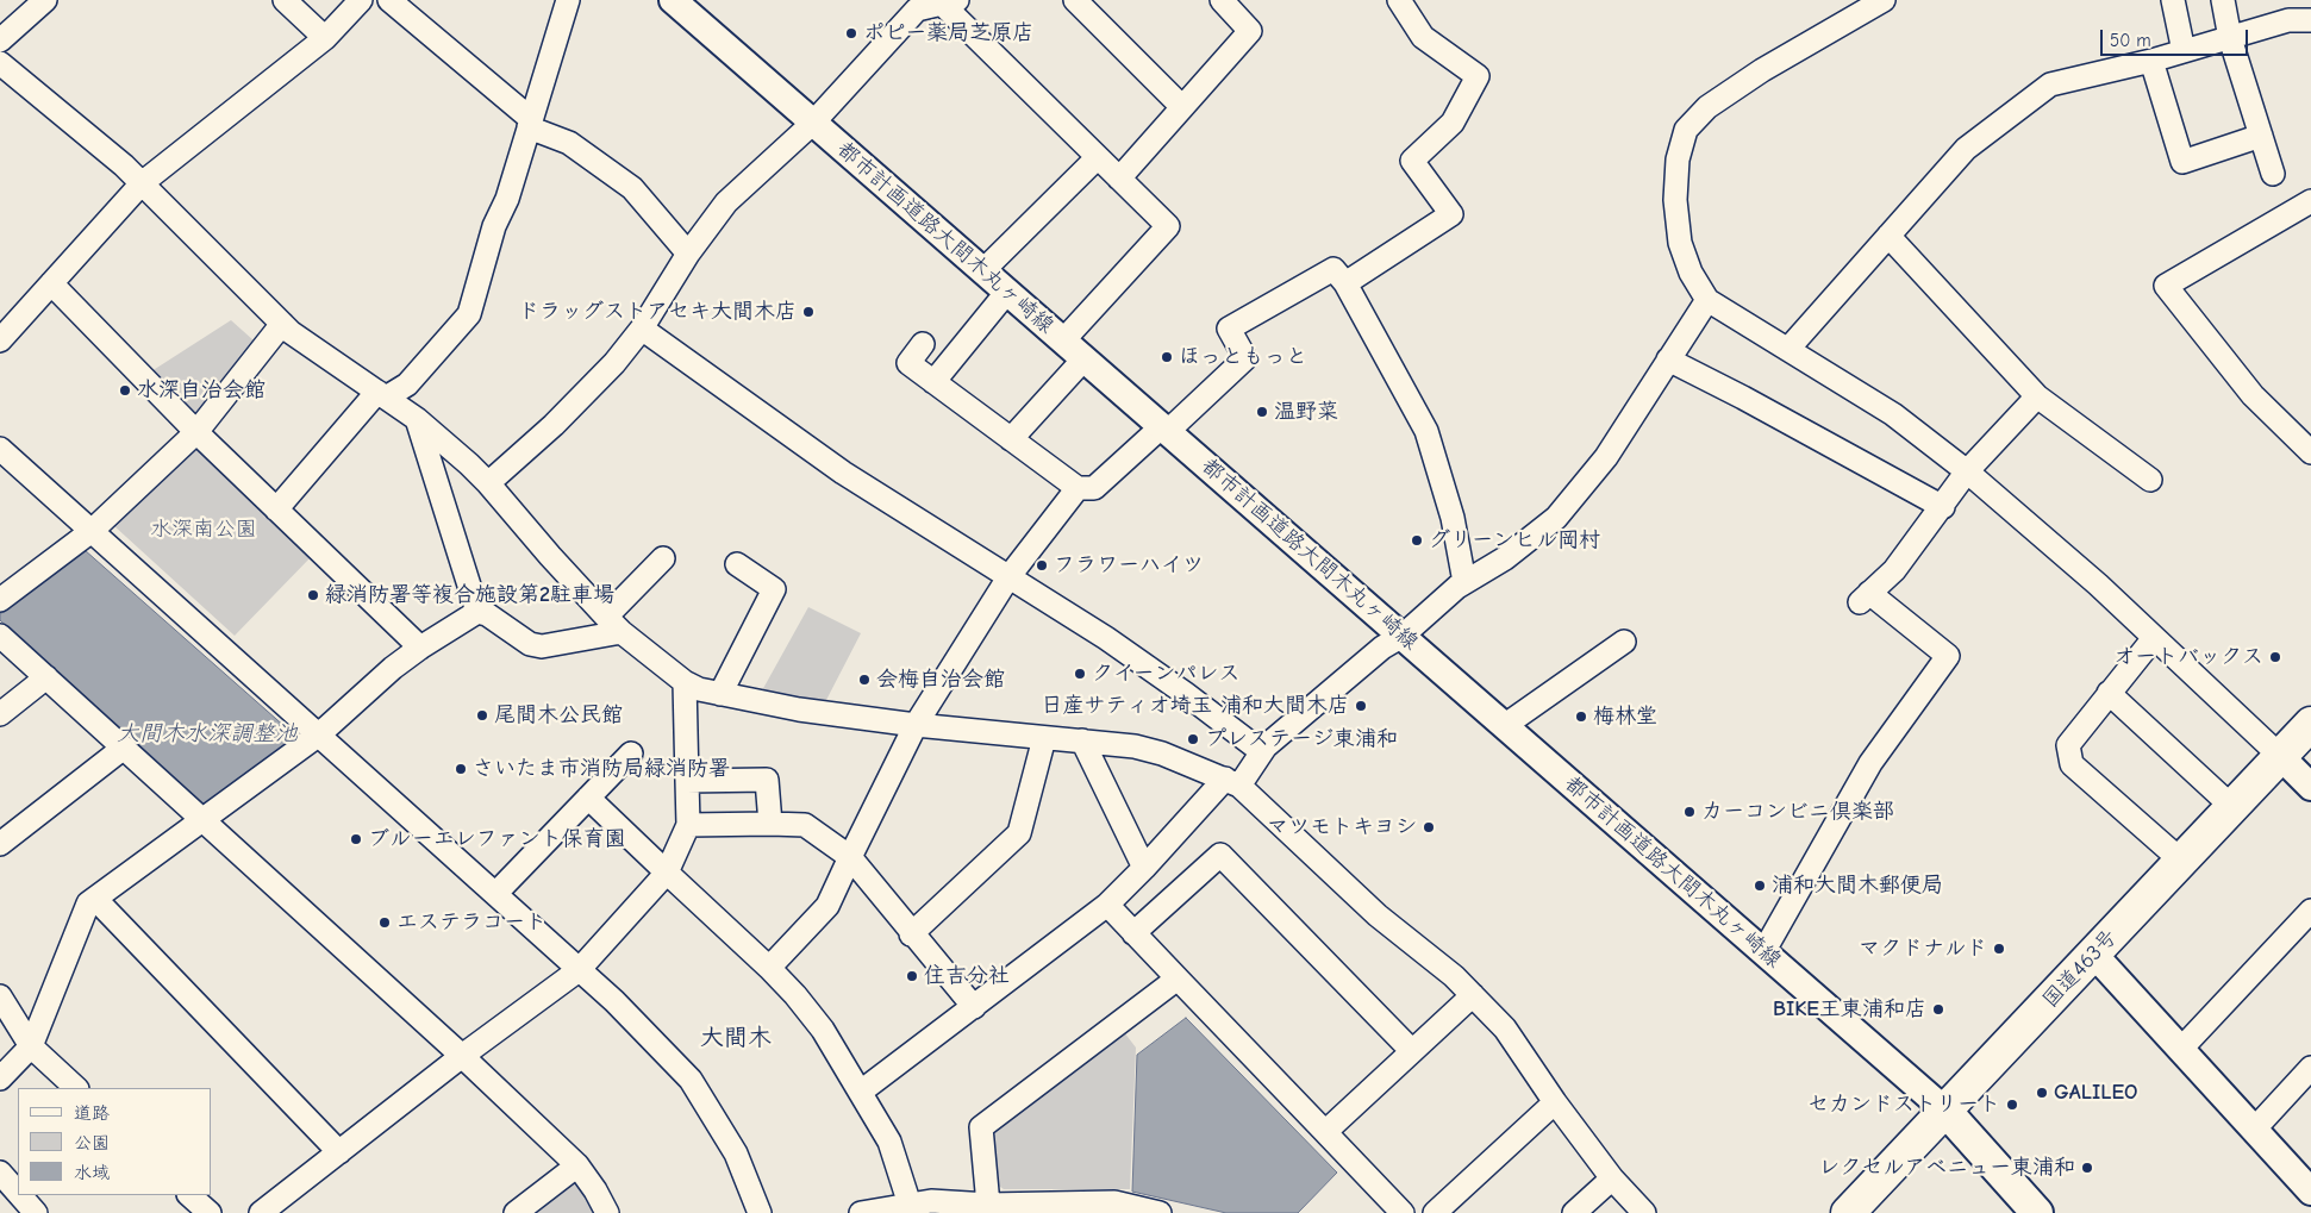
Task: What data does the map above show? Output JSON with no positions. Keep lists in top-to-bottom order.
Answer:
{
  "streets": {
    "highway": ["国道463号"],
    "street": ["都市計画道路大間木丸ヶ崎線"]
  },
  "crossings": [
    ["都市計画道路大間木丸ヶ崎線", "国道463号"]
  ],
  "districts": ["大間木"],
  "water": ["大間木水深調整池"],
  "parks": ["水深南公園"],
  "places": [
    "ポピー薬局芝原店",
    "ドラッグストアセキ大間木店",
    "ほっともっと",
    "水深自治会館",
    "温野菜",
    "グリーンヒル岡村",
    "フラワーハイツ",
    "緑消防署等複合施設第2駐車場",
    "オートバックス",
    "クイーンパレス",
    "会梅自治会館",
    "日産サティオ埼玉 浦和大間木店",
    "尾間木公民館",
    "梅林堂",
    "プレステージ東浦和",
    "さいたま市消防局緑消防署",
    "カーコンビニ倶楽部",
    "マツモトキヨシ",
    "ブルーエレファント保育園",
    "浦和大間木郵便局",
    "エステラコート",
    "マクドナルド",
    "住吉分社",
    "BIKE王東浦和店",
    "GALILEO",
    "セカンドストリート",
    "レクセルアベニュー東浦和"
  ],
  "legend": ["道路", "公園", "水域"],
  "scale_bar": "50 m"
}
